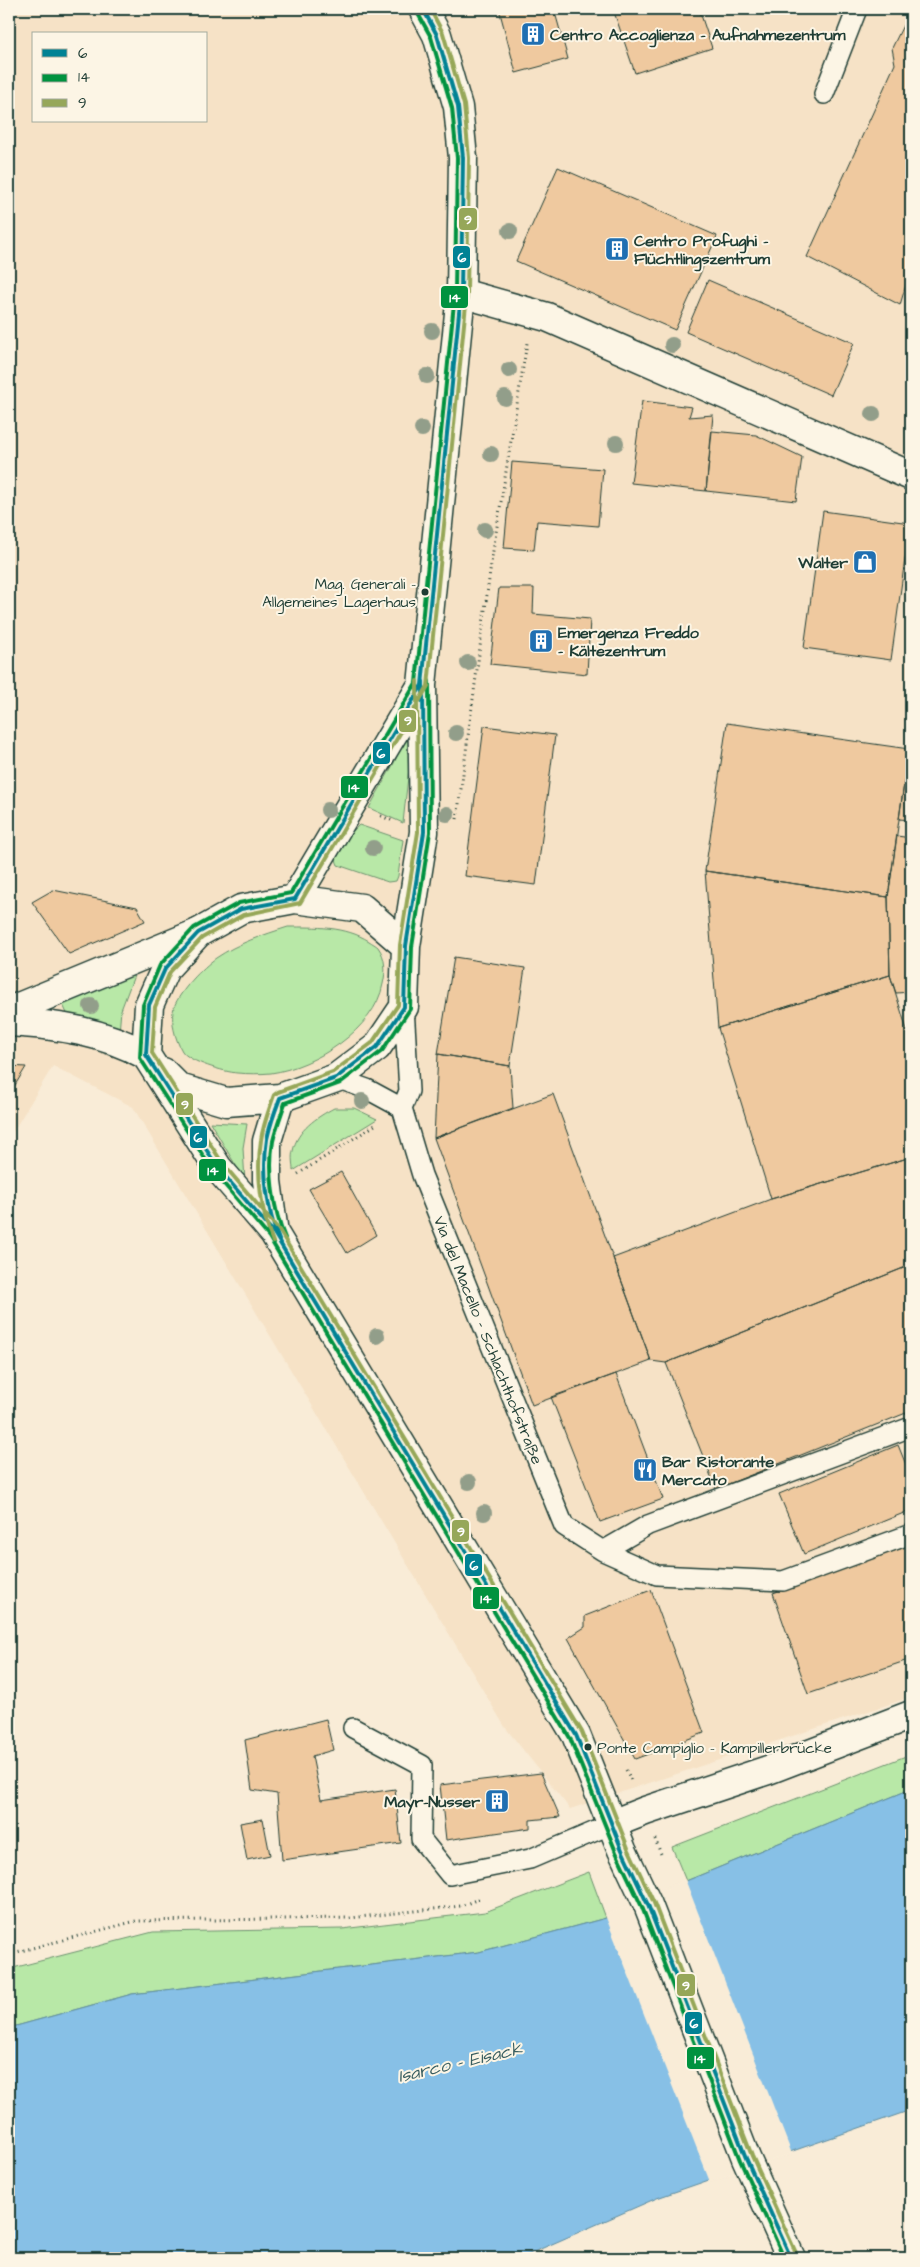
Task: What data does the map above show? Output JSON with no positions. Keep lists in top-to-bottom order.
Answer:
{
  "streets": {
    "lane": ["Via del Macello - Schlachthofstraße"]
  },
  "water": ["Isarco - Eisack"],
  "places": {
    "building": [
      "Centro Accoglienza - Aufnahmezentrum",
      "Centro Profughi - Flüchtlingszentrum",
      "Emergenza Freddo - Kältezentrum",
      "Mayr-Nusser"
    ],
    "shop": ["Walter"],
    "other": ["Mag. Generali - Allgemeines Lagerhaus", "Ponte Campiglio - Kampillerbrücke"],
    "restaurant": ["Bar Ristorante Mercato"]
  },
  "lines": ["transit line 6", "transit line 9", "transit line 14"],
  "legend": ["6", "14", "9"]
}
